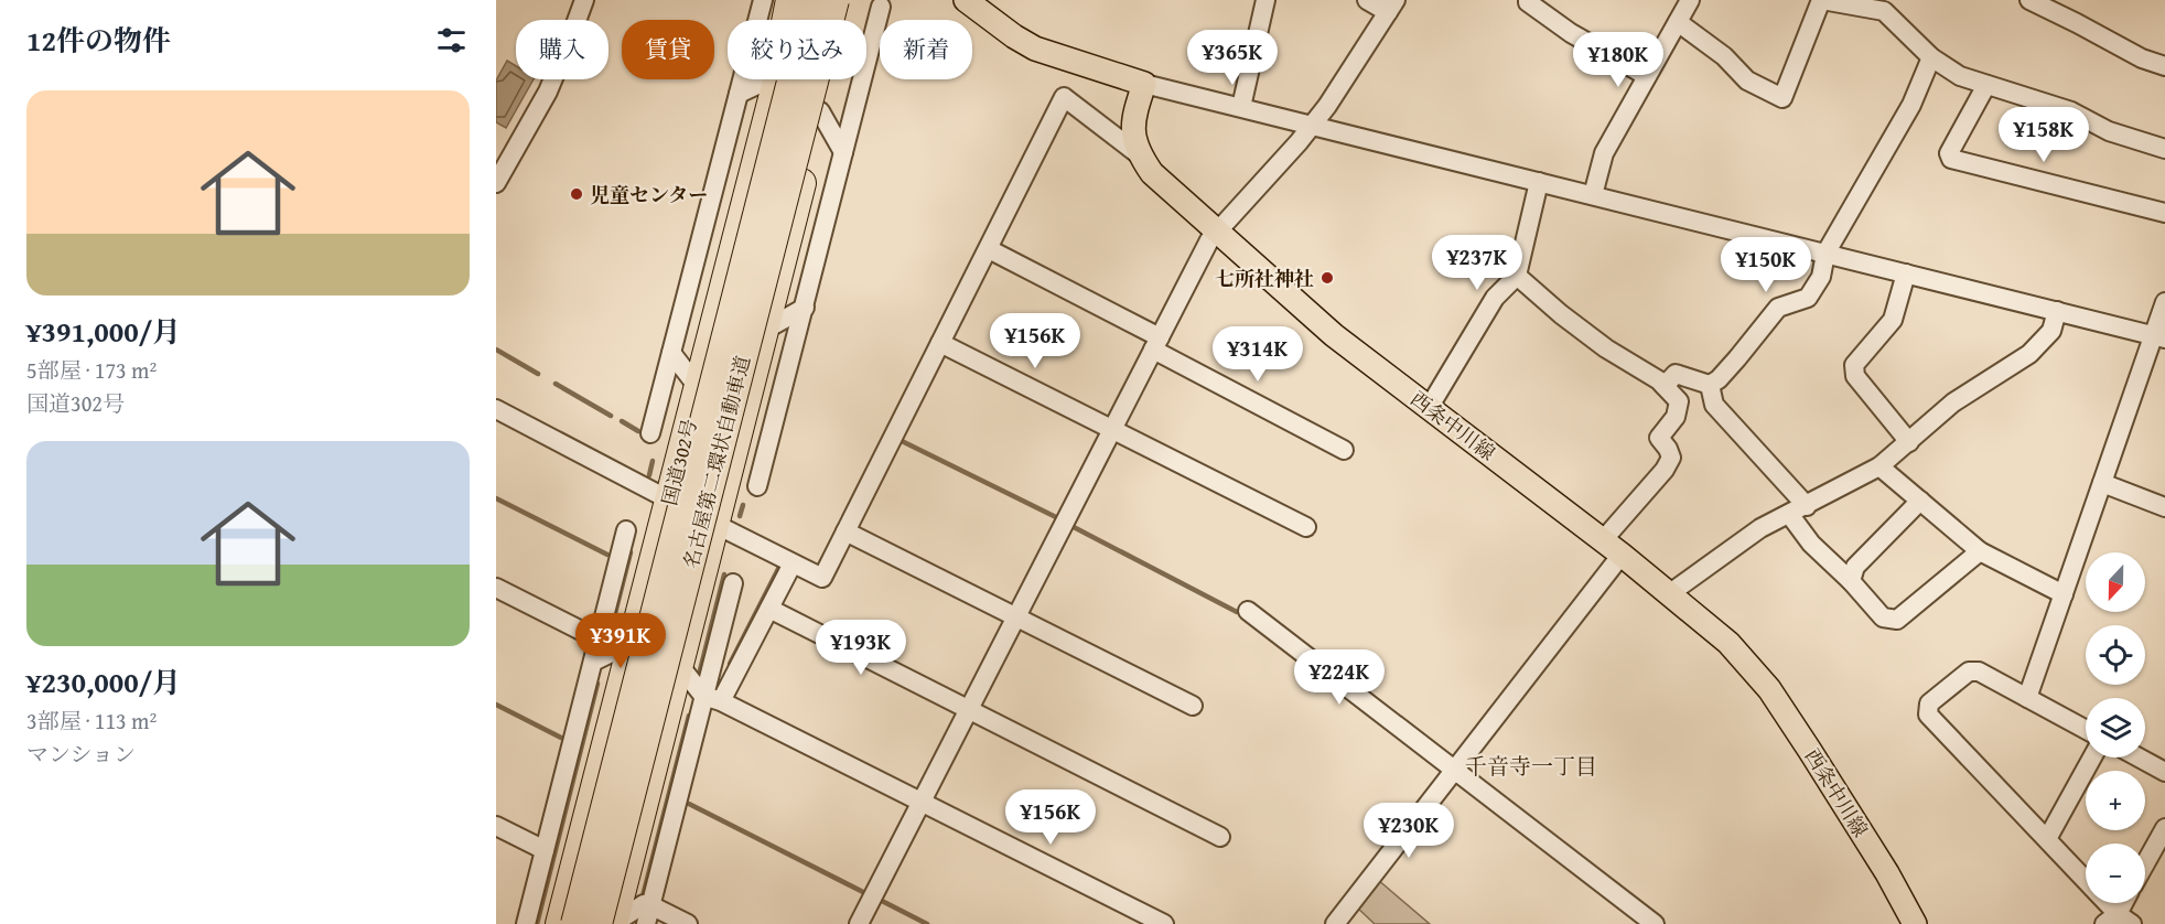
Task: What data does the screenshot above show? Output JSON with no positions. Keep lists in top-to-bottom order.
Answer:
{
  "streets": {
    "highway": ["国道302号", "名古屋第二環状自動車道"],
    "main road": ["西条中川線"]
  },
  "districts": ["千音寺一丁目"],
  "places": ["児童センター", "七所社神社"],
  "north": "bottom",
  "page": {
    "heading": "12件の物件",
    "chip": [
      "購入",
      "賃貸",
      "絞り込み",
      "新着"
    ],
    "price": [
      "¥365K",
      "¥180K",
      "¥158K",
      "¥237K",
      "¥150K",
      "¥156K",
      "¥314K",
      "¥391K",
      "¥193K",
      "¥224K",
      "¥156K",
      "¥230K"
    ],
    "list": [
      {
        "name": "¥391,000/月",
        "note": "5部屋 · 173 m² · 国道302号"
      },
      {
        "name": "¥230,000/月",
        "note": "3部屋 · 113 m² · マンション"
      }
    ],
    "map_buttons": ["+", "−"]
  }
}
